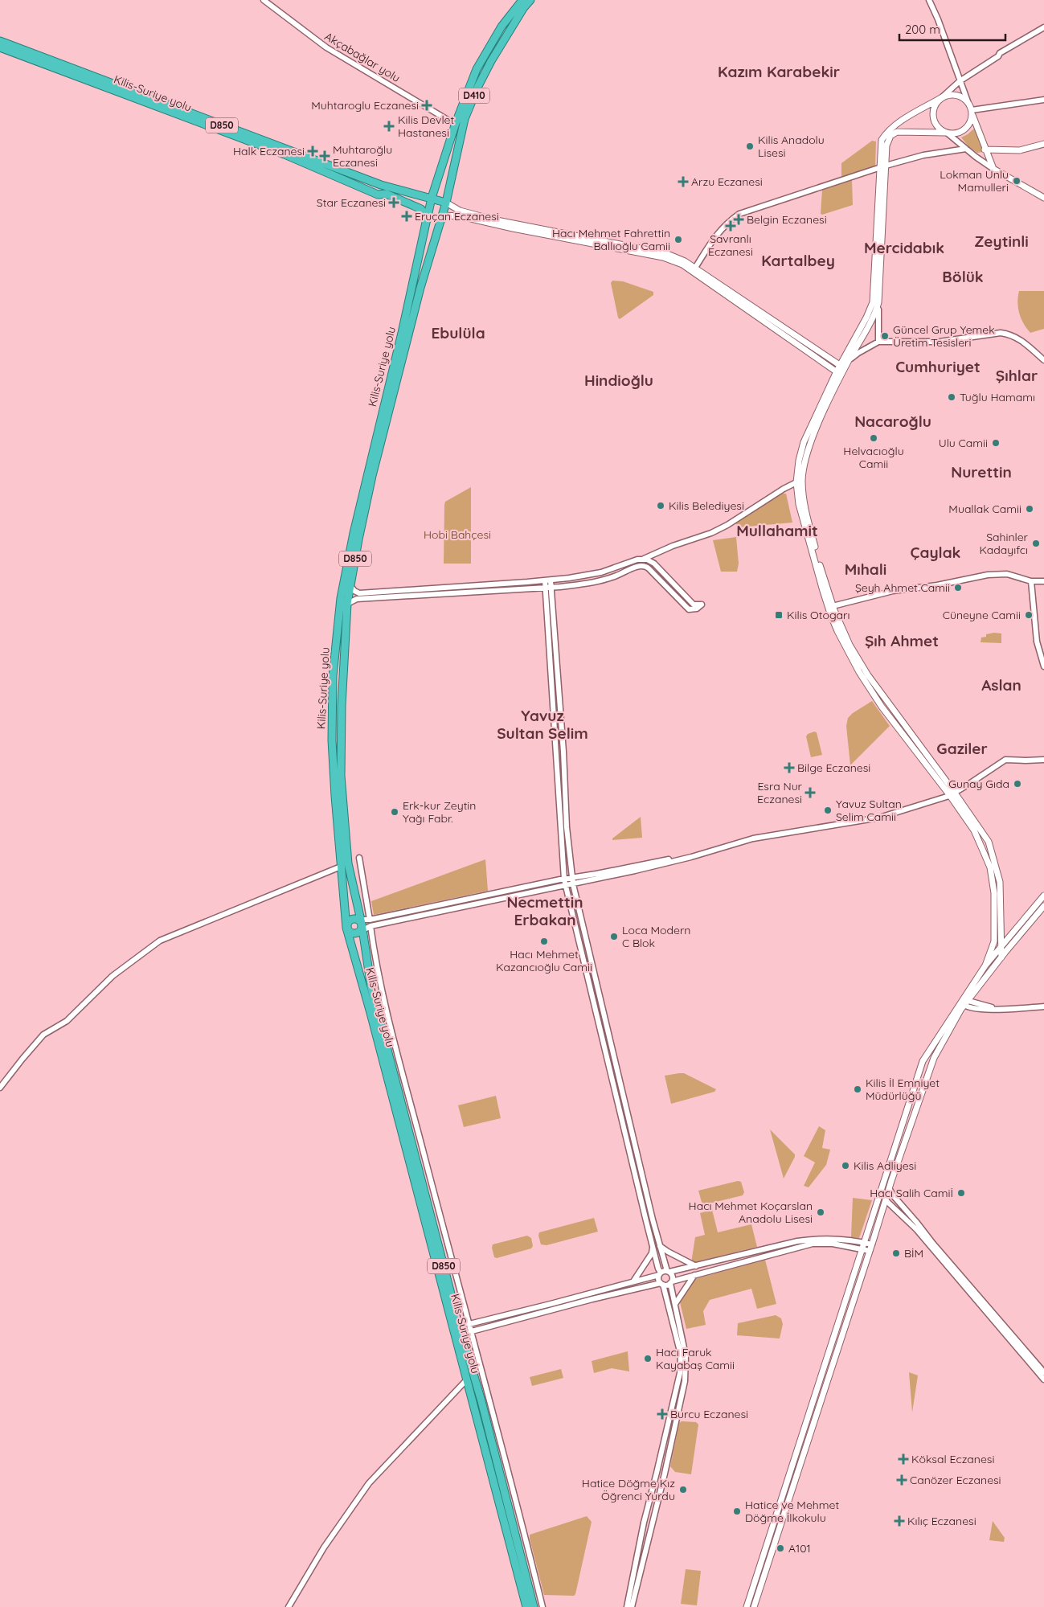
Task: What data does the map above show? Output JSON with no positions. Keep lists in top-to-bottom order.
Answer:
{
  "streets": {
    "highway": ["Kilis-Suriye yolu", "D410", "D850"],
    "street": ["Akçabağlar yolu"]
  },
  "crossings": [
    ["Akçabağlar yolu", "D410"],
    ["Kilis-Suriye yolu", "D410"],
    ["Kilis-Suriye yolu", "D850"],
    ["D410", "D850"]
  ],
  "districts": [
    "Kazım Karabekir",
    "Zeytinli",
    "Mercidabık",
    "Kartalbey",
    "Bölük",
    "Ebulüla",
    "Cumhuriyet",
    "Şıhlar",
    "Hindioğlu",
    "Nacaroğlu",
    "Nurettin",
    "Mullahamit",
    "Çaylak",
    "Mıhali",
    "Şıh Ahmet",
    "Aslan",
    "Yavuz Sultan Selim",
    "Gaziler",
    "Necmettin Erbakan"
  ],
  "parks": ["Hobi Bahçesi"],
  "places": {
    "health": [
      "Muhtaroglu Eczanesi",
      "Kilis Devlet Hastanesi",
      "Halk Eczanesi",
      "Muhtaroğlu Eczanesi",
      "Arzu Eczanesi",
      "Star Eczanesi",
      "Eruçan Eczanesi",
      "Belgin Eczanesi",
      "Savranlı Eczanesi",
      "Bilge Eczanesi",
      "Esra Nur Eczanesi",
      "Burcu Eczanesi",
      "Köksal Eczanesi",
      "Canözer Eczanesi",
      "Kılıç Eczanesi"
    ],
    "other": [
      "Kilis Anadolu Lisesi",
      "Lokman Unlu Mamulleri",
      "Hacı Mehmet Fahrettin Ballıoğlu Camii",
      "Güncel Grup Yemek Üretim Tesisleri",
      "Tuğlu Hamamı",
      "Helvacıoğlu Camii",
      "Ulu Camii",
      "Kilis Belediyesi",
      "Muallak Camii",
      "Sahinler Kadayıfcı",
      "Şeyh Ahmet Camii",
      "Cüneyne Camii",
      "Gunay Gıda",
      "Yavuz Sultan Selim Camii",
      "Erk-kur Zeytin Yağı Fabr.",
      "Loca Modern C Blok",
      "Hacı Mehmet Kazancıoğlu Camii",
      "Kilis İl Emniyet Müdürlüğü",
      "Kilis Adliyesi",
      "Hacı Salih Camiİ",
      "Hacı Mehmet Koçarslan Anadolu Lisesi",
      "BİM",
      "Hacı Faruk Kayabaş Camii",
      "Hatice Döğme Kız Öğrenci Yurdu",
      "Hatice ve Mehmet Döğme İlkokulu",
      "A101"
    ],
    "transit": ["Kilis Otogarı"]
  },
  "scale_bar": "200 m"
}
